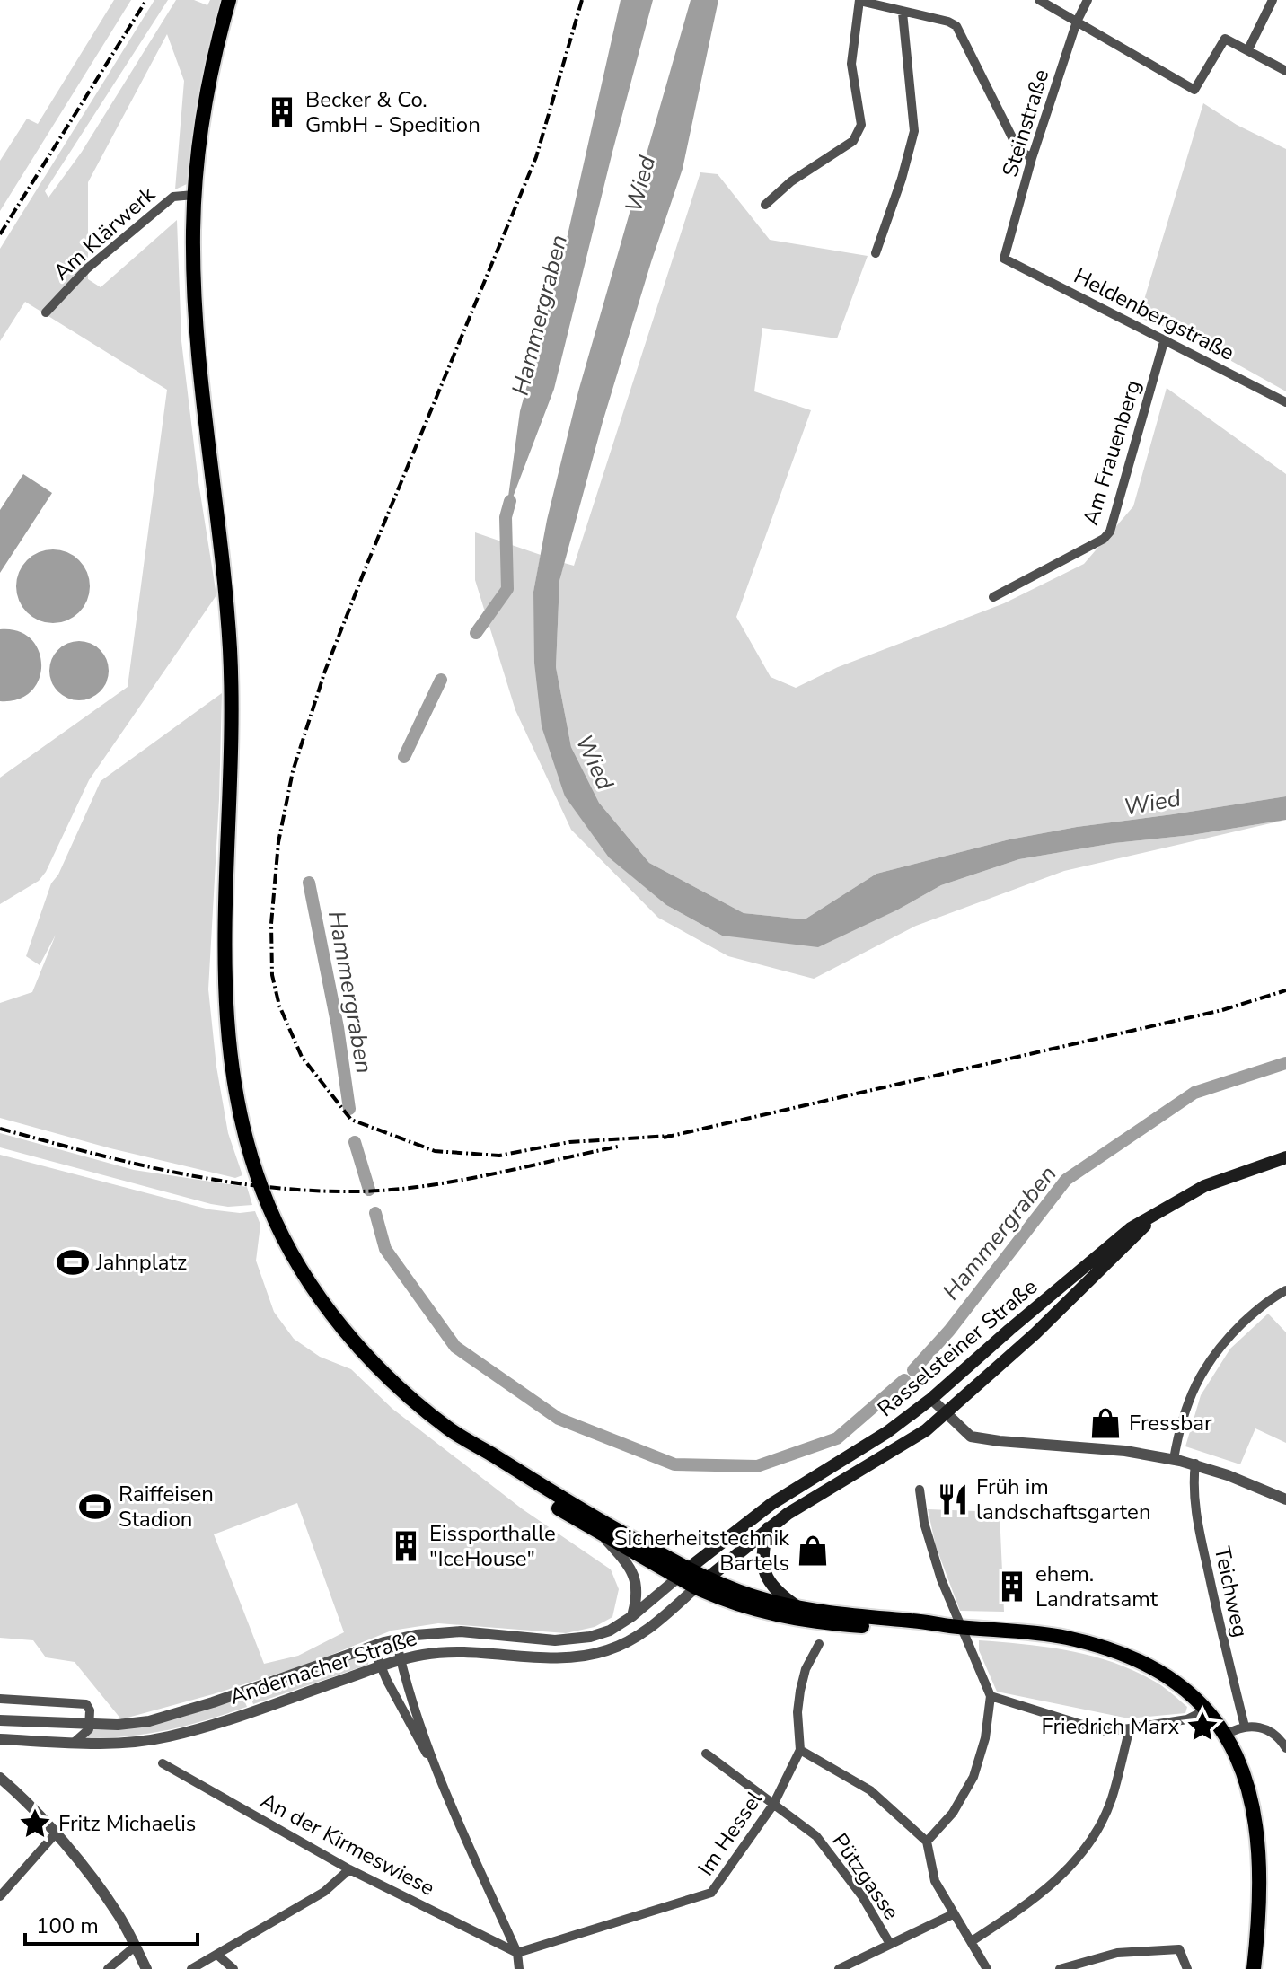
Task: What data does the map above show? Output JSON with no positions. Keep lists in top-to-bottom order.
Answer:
{
  "streets": {
    "main road": ["Rasselsteiner Straße"],
    "street": [
      "Steinstraße",
      "Am Klärwerk",
      "Heldenbergstraße",
      "Am Frauenberg",
      "Teichweg",
      "Andernacher Straße",
      "Im Hessel",
      "An der Kirmeswiese",
      "Pützgasse"
    ]
  },
  "crossings": [
    ["Steinstraße", "Heldenbergstraße"],
    ["Heldenbergstraße", "Am Frauenberg"],
    ["Rasselsteiner Straße", "Andernacher Straße"],
    ["Im Hessel", "An der Kirmeswiese"],
    ["Im Hessel", "Pützgasse"]
  ],
  "water": ["Wied", "Hammergraben"],
  "places": {
    "building": ["Becker & Co. GmbH - Spedition", "Eissporthalle \"IceHouse\"", "ehem. Landratsamt"],
    "sports": ["Jahnplatz", "Raiffeisen Stadion"],
    "shop": ["Fressbar", "Sicherheitstechnik Bartels"],
    "restaurant": ["Früh im landschaftsgarten"],
    "place": ["Friedrich Marx", "Fritz Michaelis"]
  },
  "scale_bar": "100 m"
}
